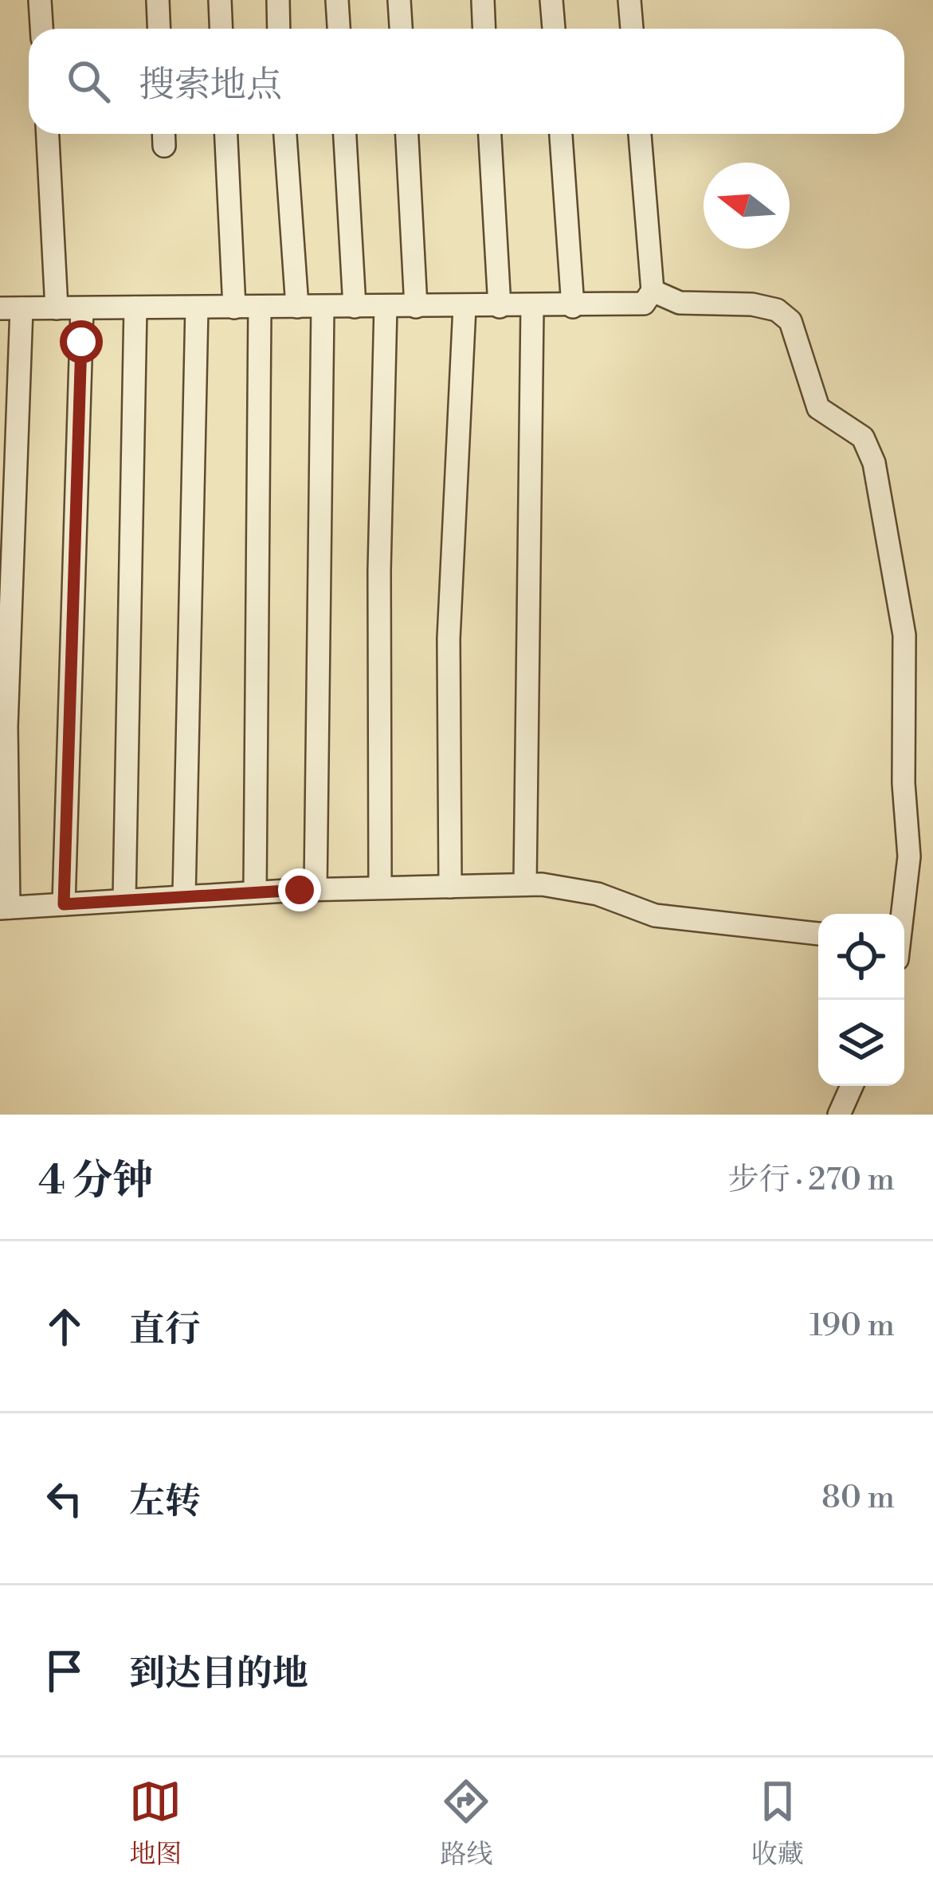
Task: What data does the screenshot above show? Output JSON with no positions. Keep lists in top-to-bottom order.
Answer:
{
  "north": "left",
  "page": {
    "search": "搜索地点",
    "heading": ["4 分钟", "步行 · 270 m"],
    "list": [
      ["直行", "190 m"],
      ["左转", "80 m"],
      "到达目的地"
    ],
    "nav": ["地图", "路线", "收藏"]
  }
}
